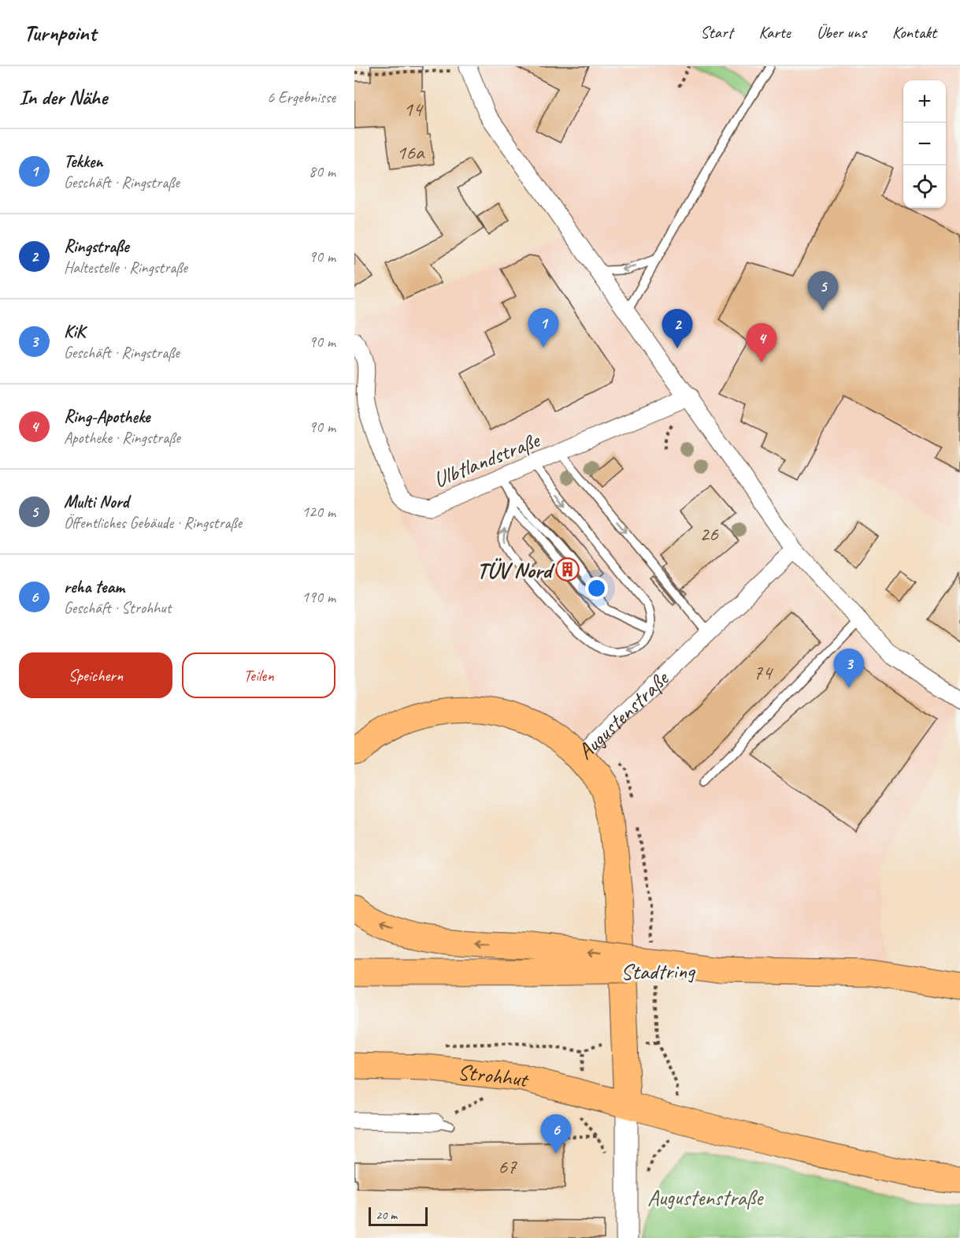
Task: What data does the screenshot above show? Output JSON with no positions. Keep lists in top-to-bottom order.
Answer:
{
  "streets": {
    "main road": ["Augustenstraße", "Stadtring", "Strohhut"],
    "street": ["Ulbtlandstraße"]
  },
  "crossings": [
    ["Augustenstraße", "Strohhut"]
  ],
  "parks": ["Augustenstraße"],
  "places": {
    "building": ["TÜV Nord"]
  },
  "house_numbers": [
    "14",
    "16a",
    "26",
    "74",
    "67"
  ],
  "scale_bar": "20 m",
  "page": {
    "header": "Turnpoint",
    "nav": [
      "Start",
      "Karte",
      "Über uns",
      "Kontakt"
    ],
    "heading": ["In der Nähe", "6 Ergebnisse"],
    "map_buttons": ["+", "−"],
    "list": [
      {
        "mark": "1",
        "name": "Tekken",
        "note": "Geschäft · Ringstraße",
        "value": "80 m"
      },
      {
        "mark": "2",
        "name": "Ringstraße",
        "note": "Haltestelle · Ringstraße",
        "value": "90 m"
      },
      {
        "mark": "3",
        "name": "KiK",
        "note": "Geschäft · Ringstraße",
        "value": "90 m"
      },
      {
        "mark": "4",
        "name": "Ring-Apotheke",
        "note": "Apotheke · Ringstraße",
        "value": "90 m"
      },
      {
        "mark": "5",
        "name": "Multi Nord",
        "note": "Öffentliches Gebäude · Ringstraße",
        "value": "120 m"
      },
      {
        "mark": "6",
        "name": "reha team",
        "note": "Geschäft · Strohhut",
        "value": "190 m"
      }
    ],
    "pins": [
      "5",
      "1",
      "2",
      "4",
      "3",
      "6"
    ],
    "buttons": ["Speichern", "Teilen"],
    "scale": "20 m"
  }
}
